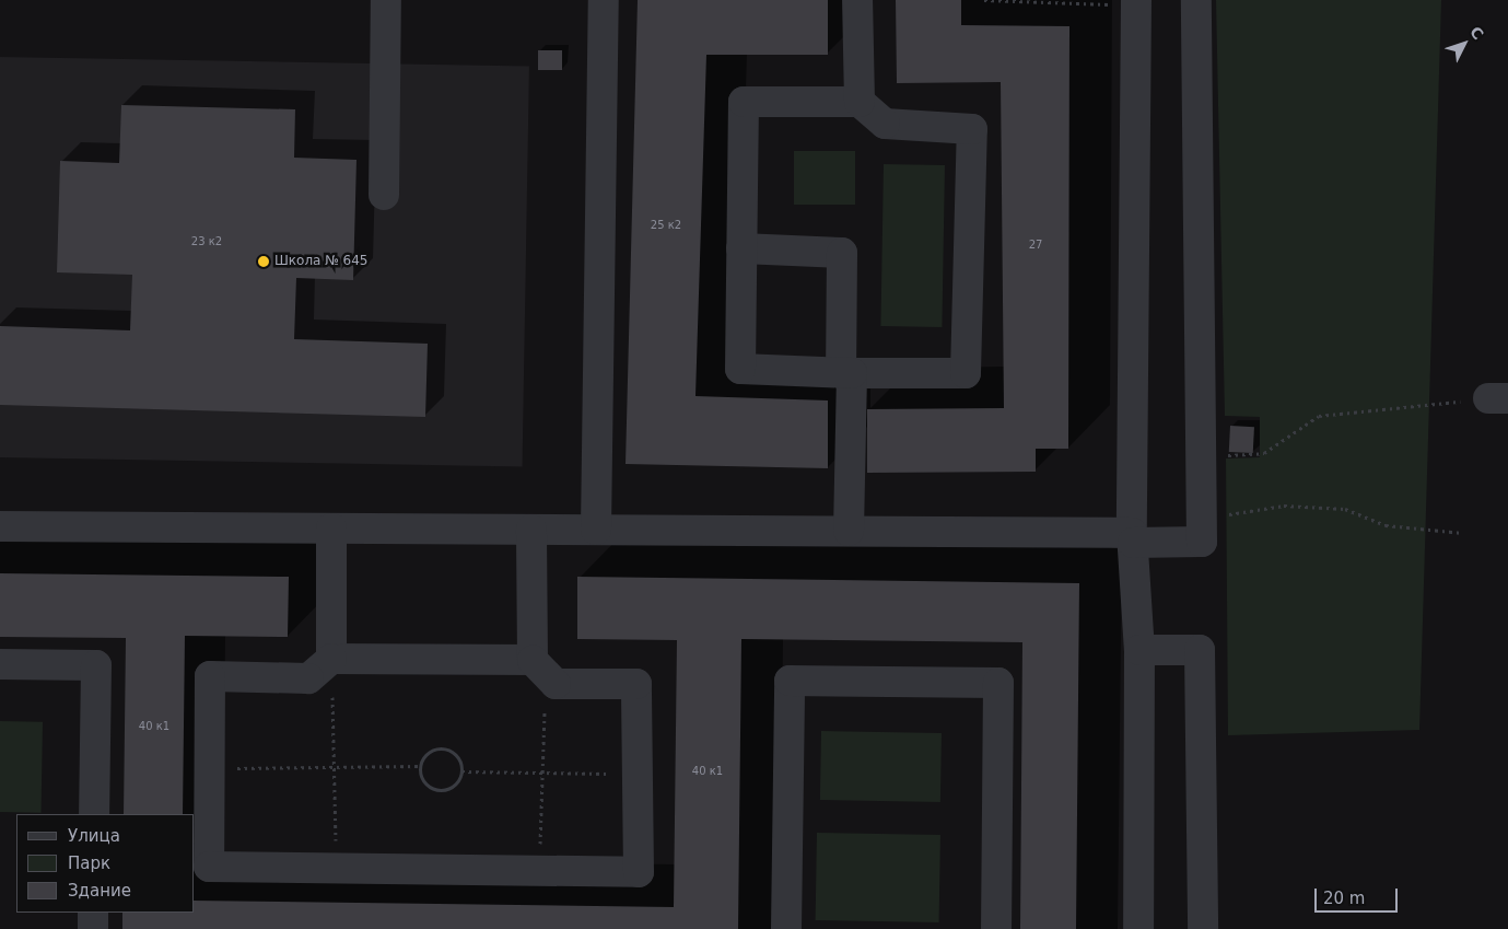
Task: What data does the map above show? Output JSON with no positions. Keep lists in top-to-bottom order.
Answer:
{
  "places": ["Школа № 645"],
  "house_numbers": [
    "25 к2",
    "23 к2",
    "27",
    "40 к1",
    "40 к1"
  ],
  "legend": ["Улица", "Парк", "Здание"],
  "scale_bar": "20 m",
  "north": "top right"
}
